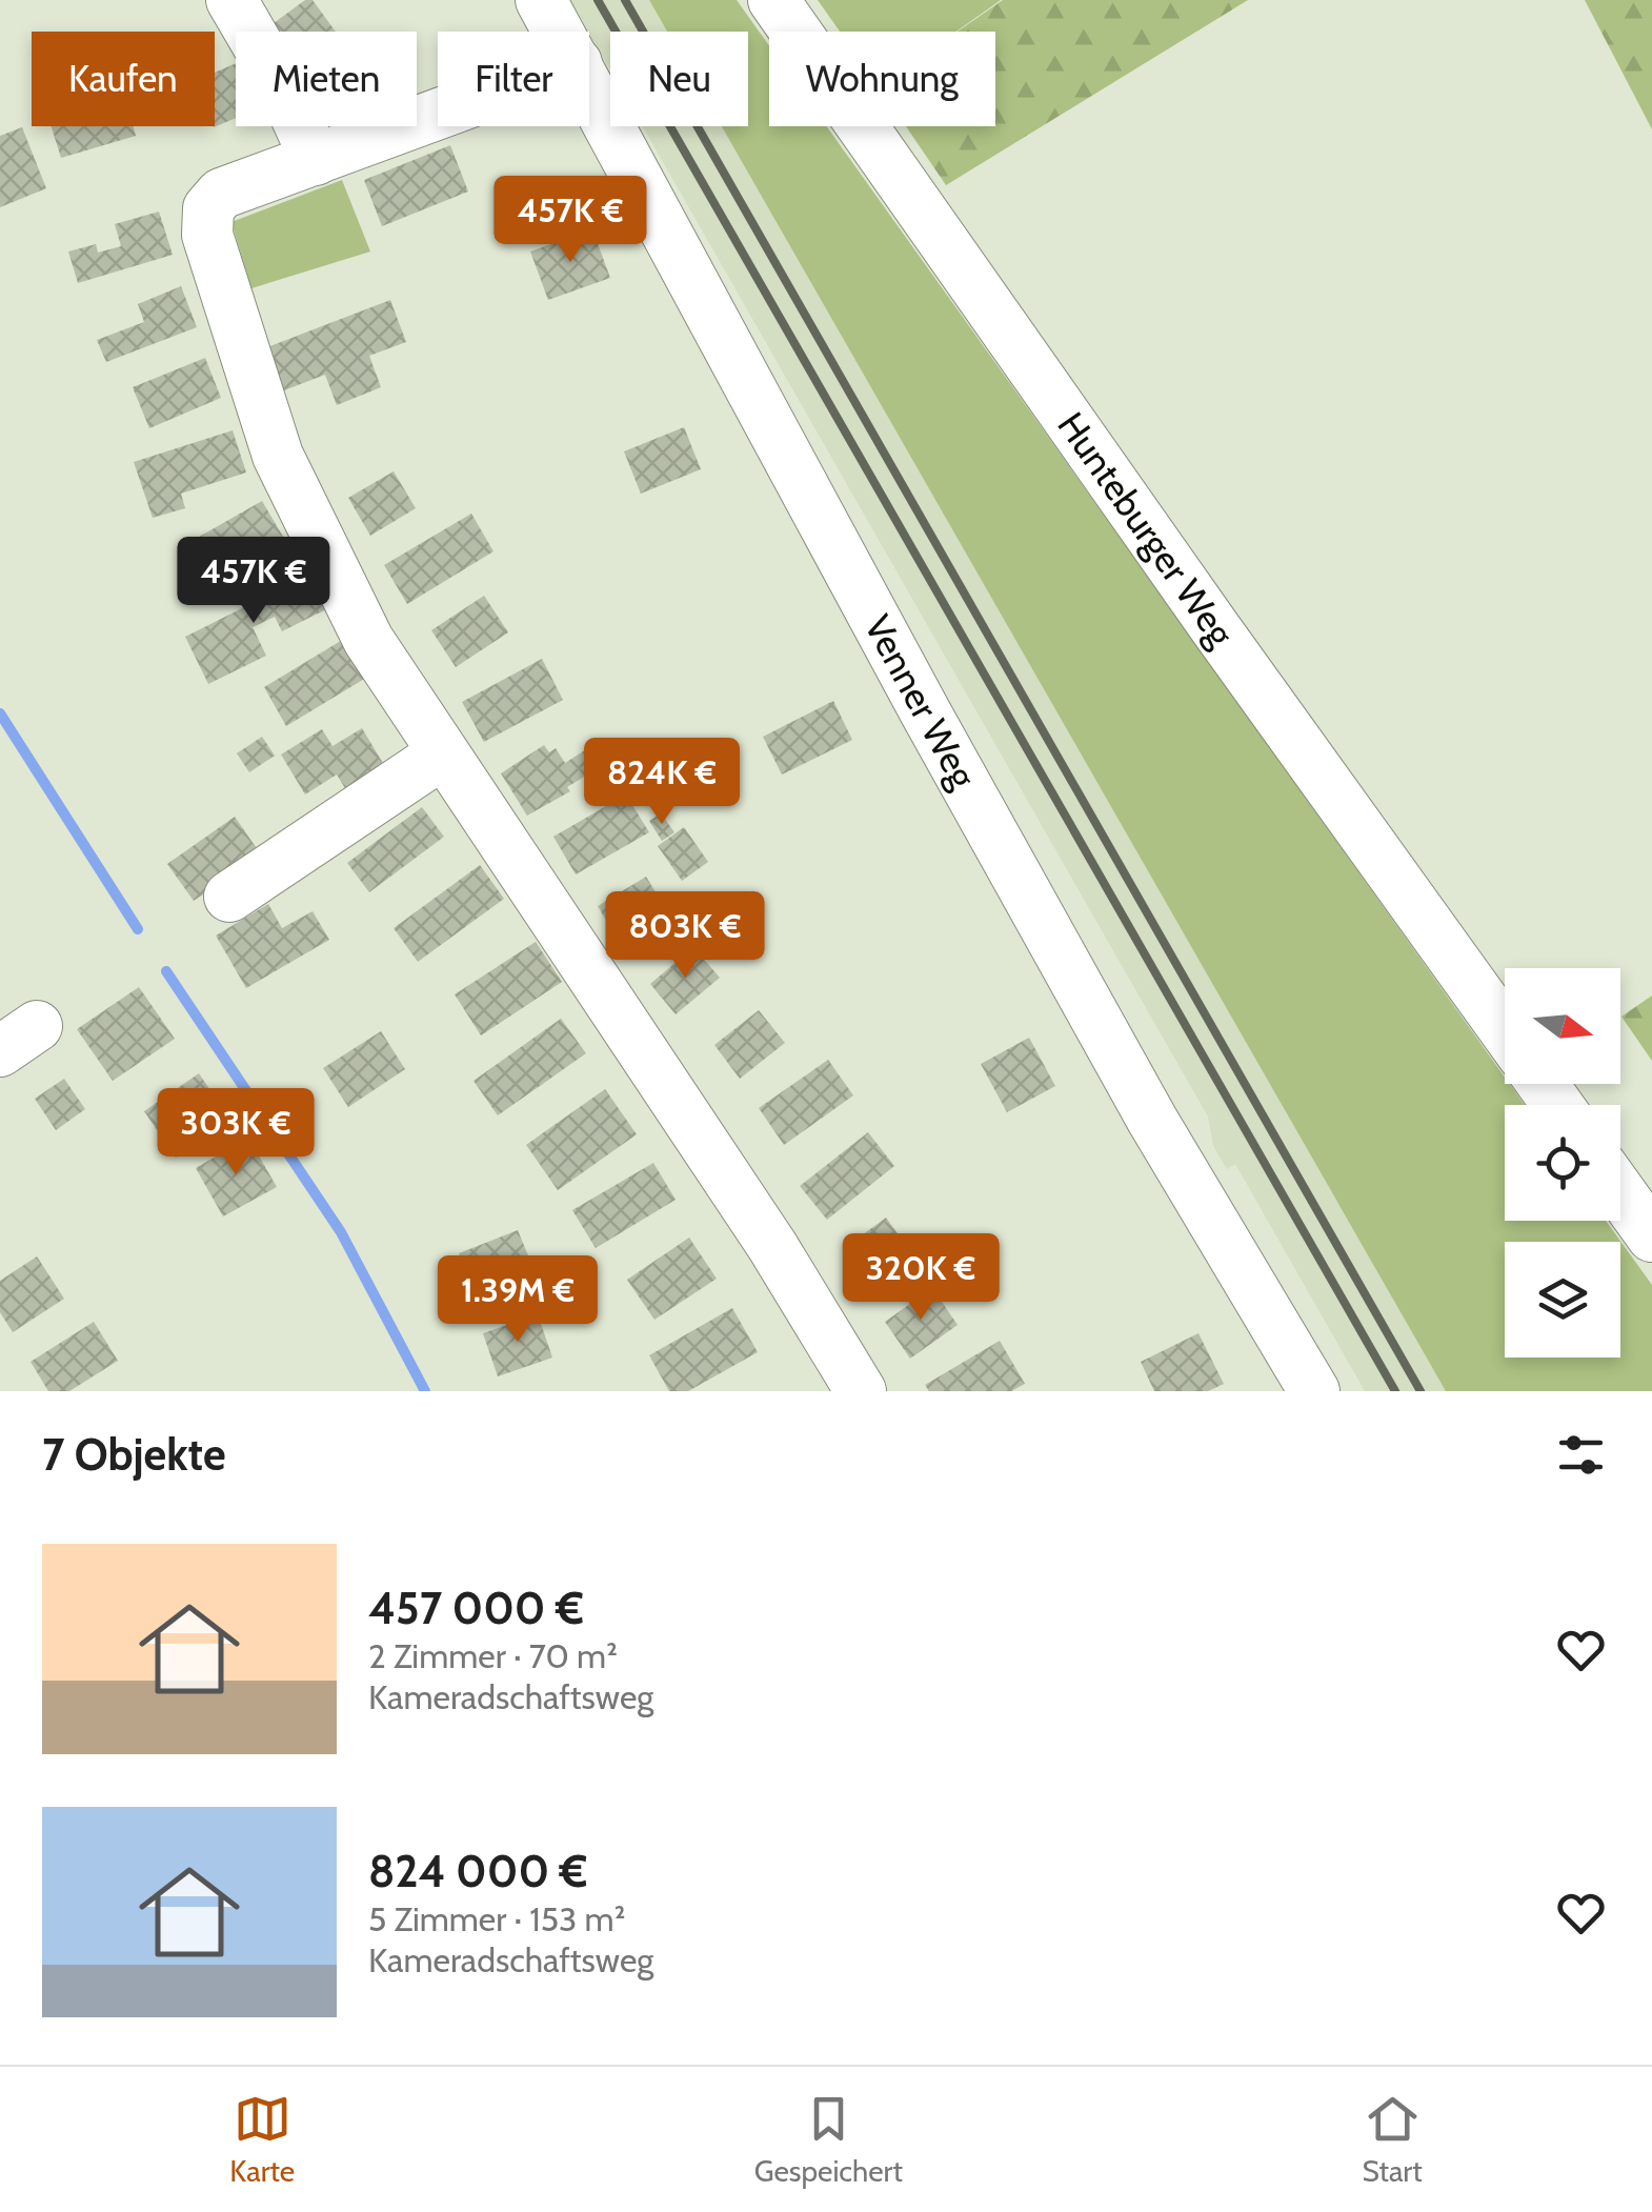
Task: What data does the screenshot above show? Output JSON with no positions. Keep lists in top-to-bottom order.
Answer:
{
  "streets": {
    "street": ["Hunteburger Weg", "Venner Weg"]
  },
  "north": "right",
  "page": {
    "chip": [
      "Kaufen",
      "Mieten",
      "Filter",
      "Neu",
      "Wohnung"
    ],
    "price": [
      "457K €",
      "457K €",
      "824K €",
      "803K €",
      "303K €",
      "320K €",
      "1.39M €"
    ],
    "heading": "7 Objekte",
    "list": [
      {
        "name": "457 000 €",
        "note": "2 Zimmer · 70 m² · Kameradschaftsweg"
      },
      {
        "name": "824 000 €",
        "note": "5 Zimmer · 153 m² · Kameradschaftsweg"
      }
    ],
    "tabs": ["Karte", "Gespeichert", "Start"]
  }
}
